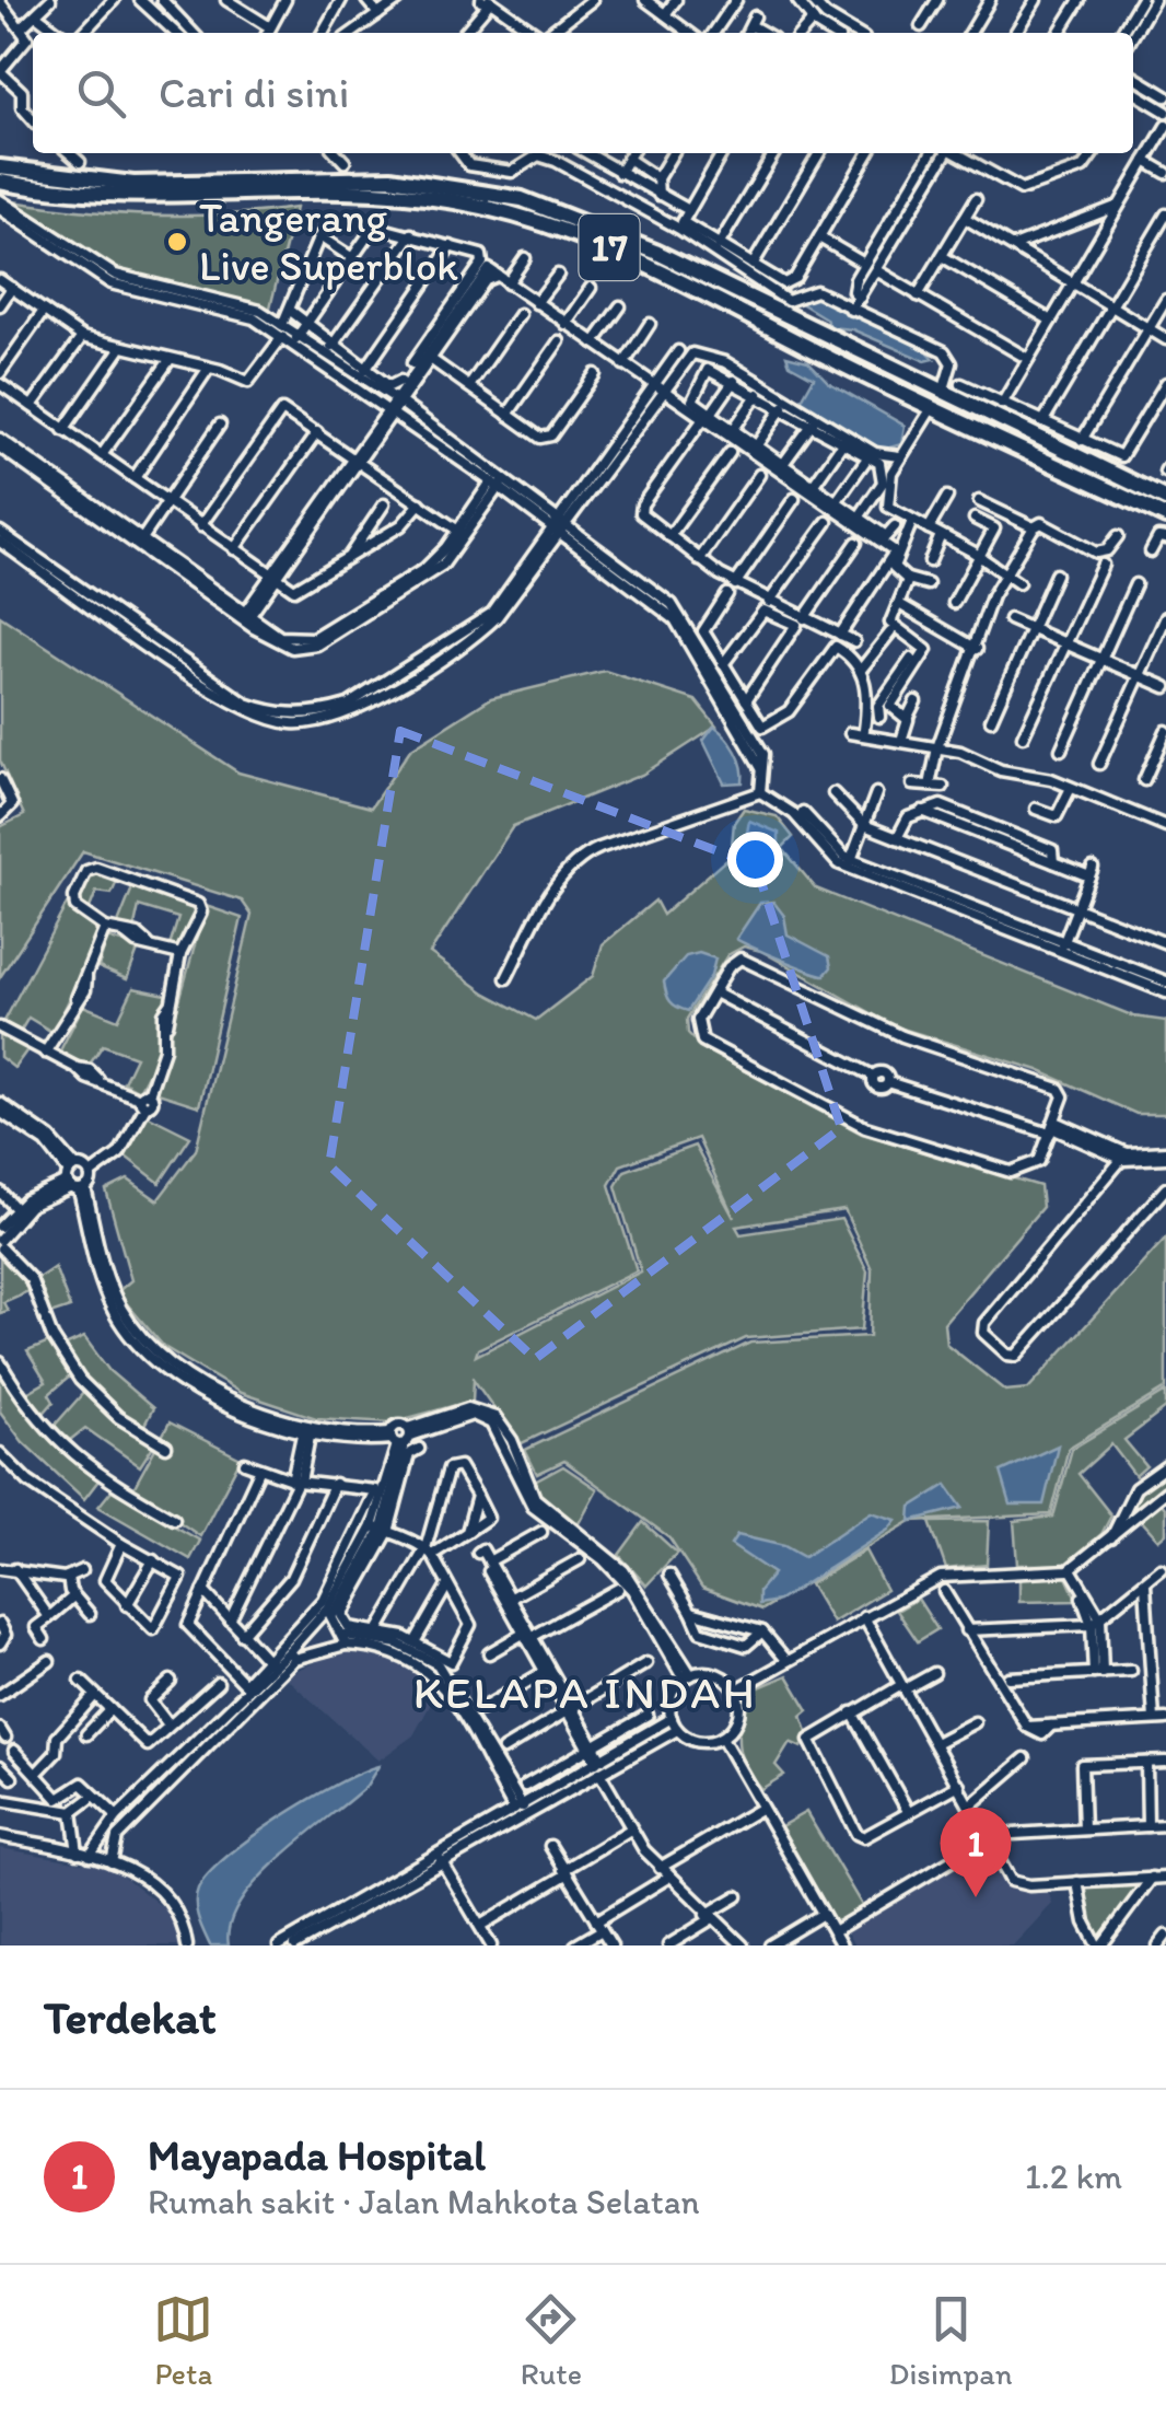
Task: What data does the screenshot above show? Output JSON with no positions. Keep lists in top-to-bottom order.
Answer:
{
  "streets": {
    "highway": ["17"]
  },
  "districts": ["KELAPA INDAH"],
  "places": ["Tangerang Live Superblok"],
  "page": {
    "search": "Cari di sini",
    "pins": "1",
    "heading": "Terdekat",
    "list": [
      {
        "mark": "1",
        "name": "Mayapada Hospital",
        "note": "Rumah sakit · Jalan Mahkota Selatan",
        "value": "1.2 km"
      }
    ],
    "nav": ["Peta", "Rute", "Disimpan"]
  }
}
